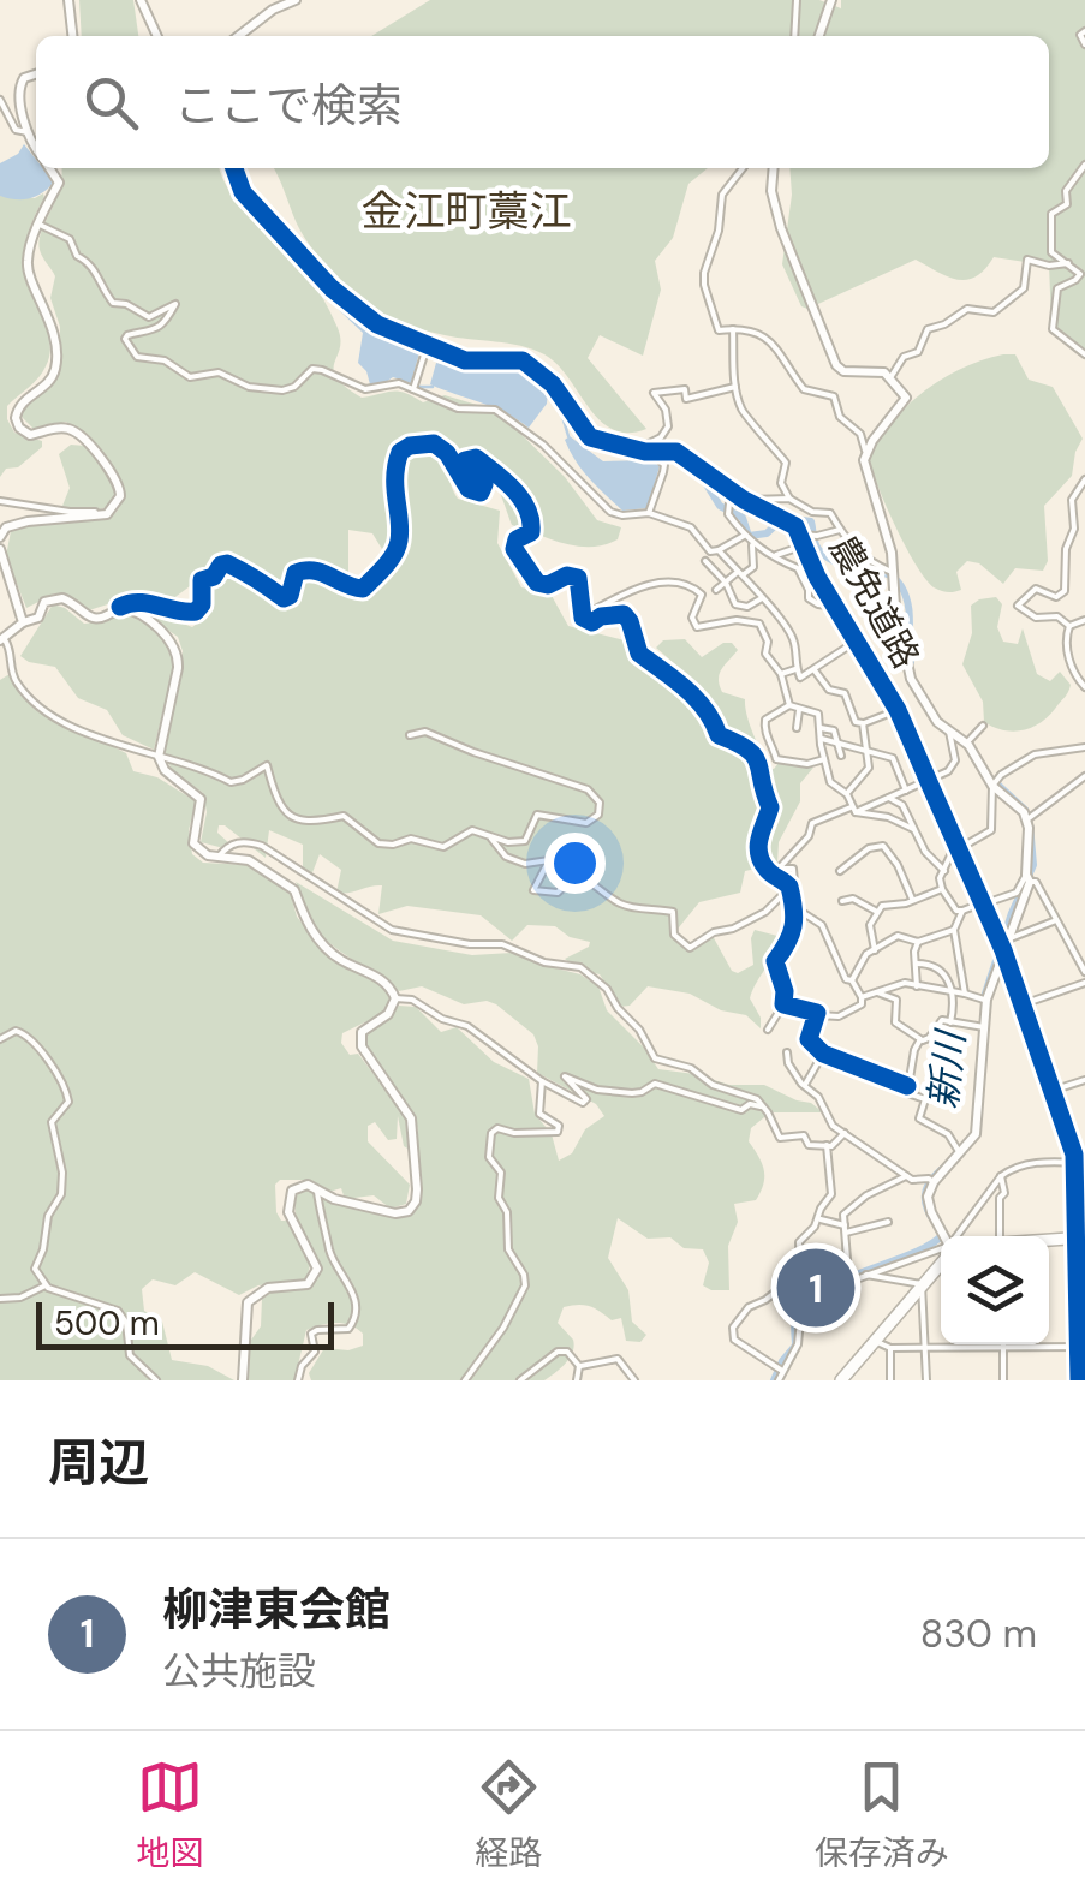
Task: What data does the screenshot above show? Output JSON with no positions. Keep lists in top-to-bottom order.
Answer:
{
  "streets": {
    "street": ["農免道路"]
  },
  "districts": ["金江町藁江"],
  "water": ["新川"],
  "scale_bar": "500 m",
  "page": {
    "search": "ここで検索",
    "pins": "1",
    "scale": "500 m",
    "heading": "周辺",
    "list": [
      {
        "mark": "1",
        "name": "柳津東会館",
        "note": "公共施設",
        "value": "830 m"
      }
    ],
    "nav": ["地図", "経路", "保存済み"]
  }
}
